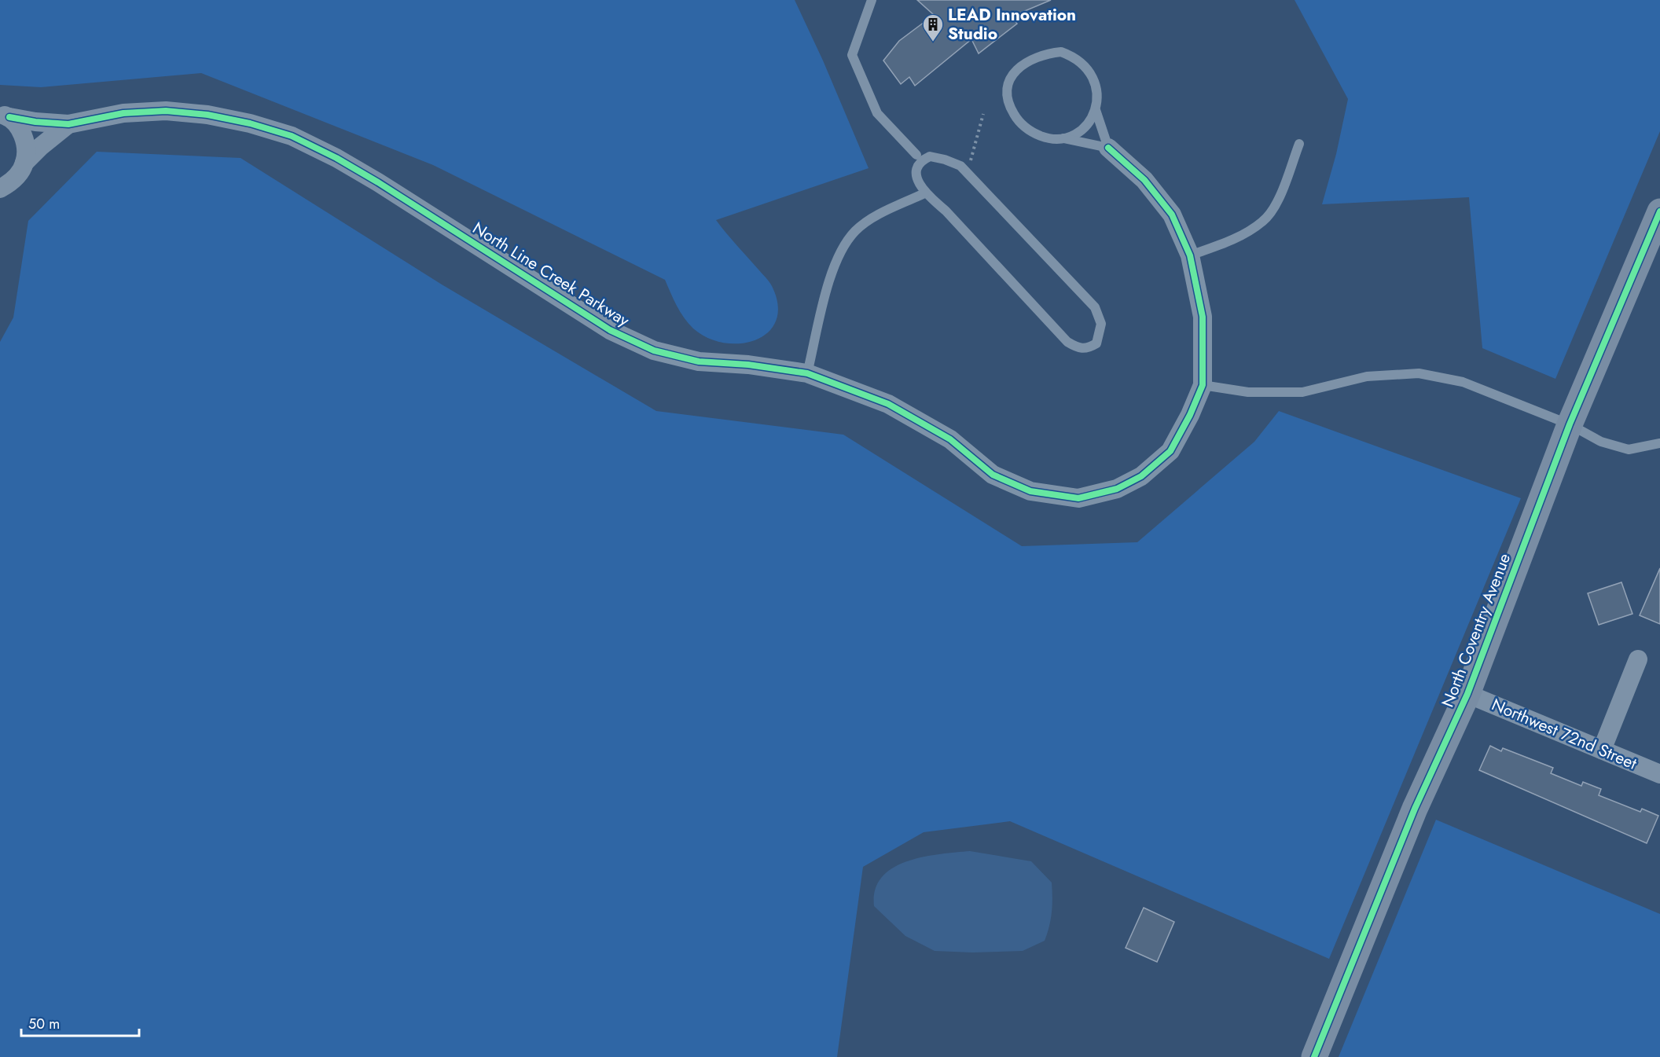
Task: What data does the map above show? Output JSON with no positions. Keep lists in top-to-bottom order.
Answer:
{
  "streets": {
    "street": ["North Line Creek Parkway", "North Coventry Avenue", "Northwest 72nd Street"]
  },
  "crossings": [
    ["North Coventry Avenue", "Northwest 72nd Street"]
  ],
  "places": {
    "building": ["LEAD Innovation Studio"]
  },
  "scale_bar": "50 m"
}
